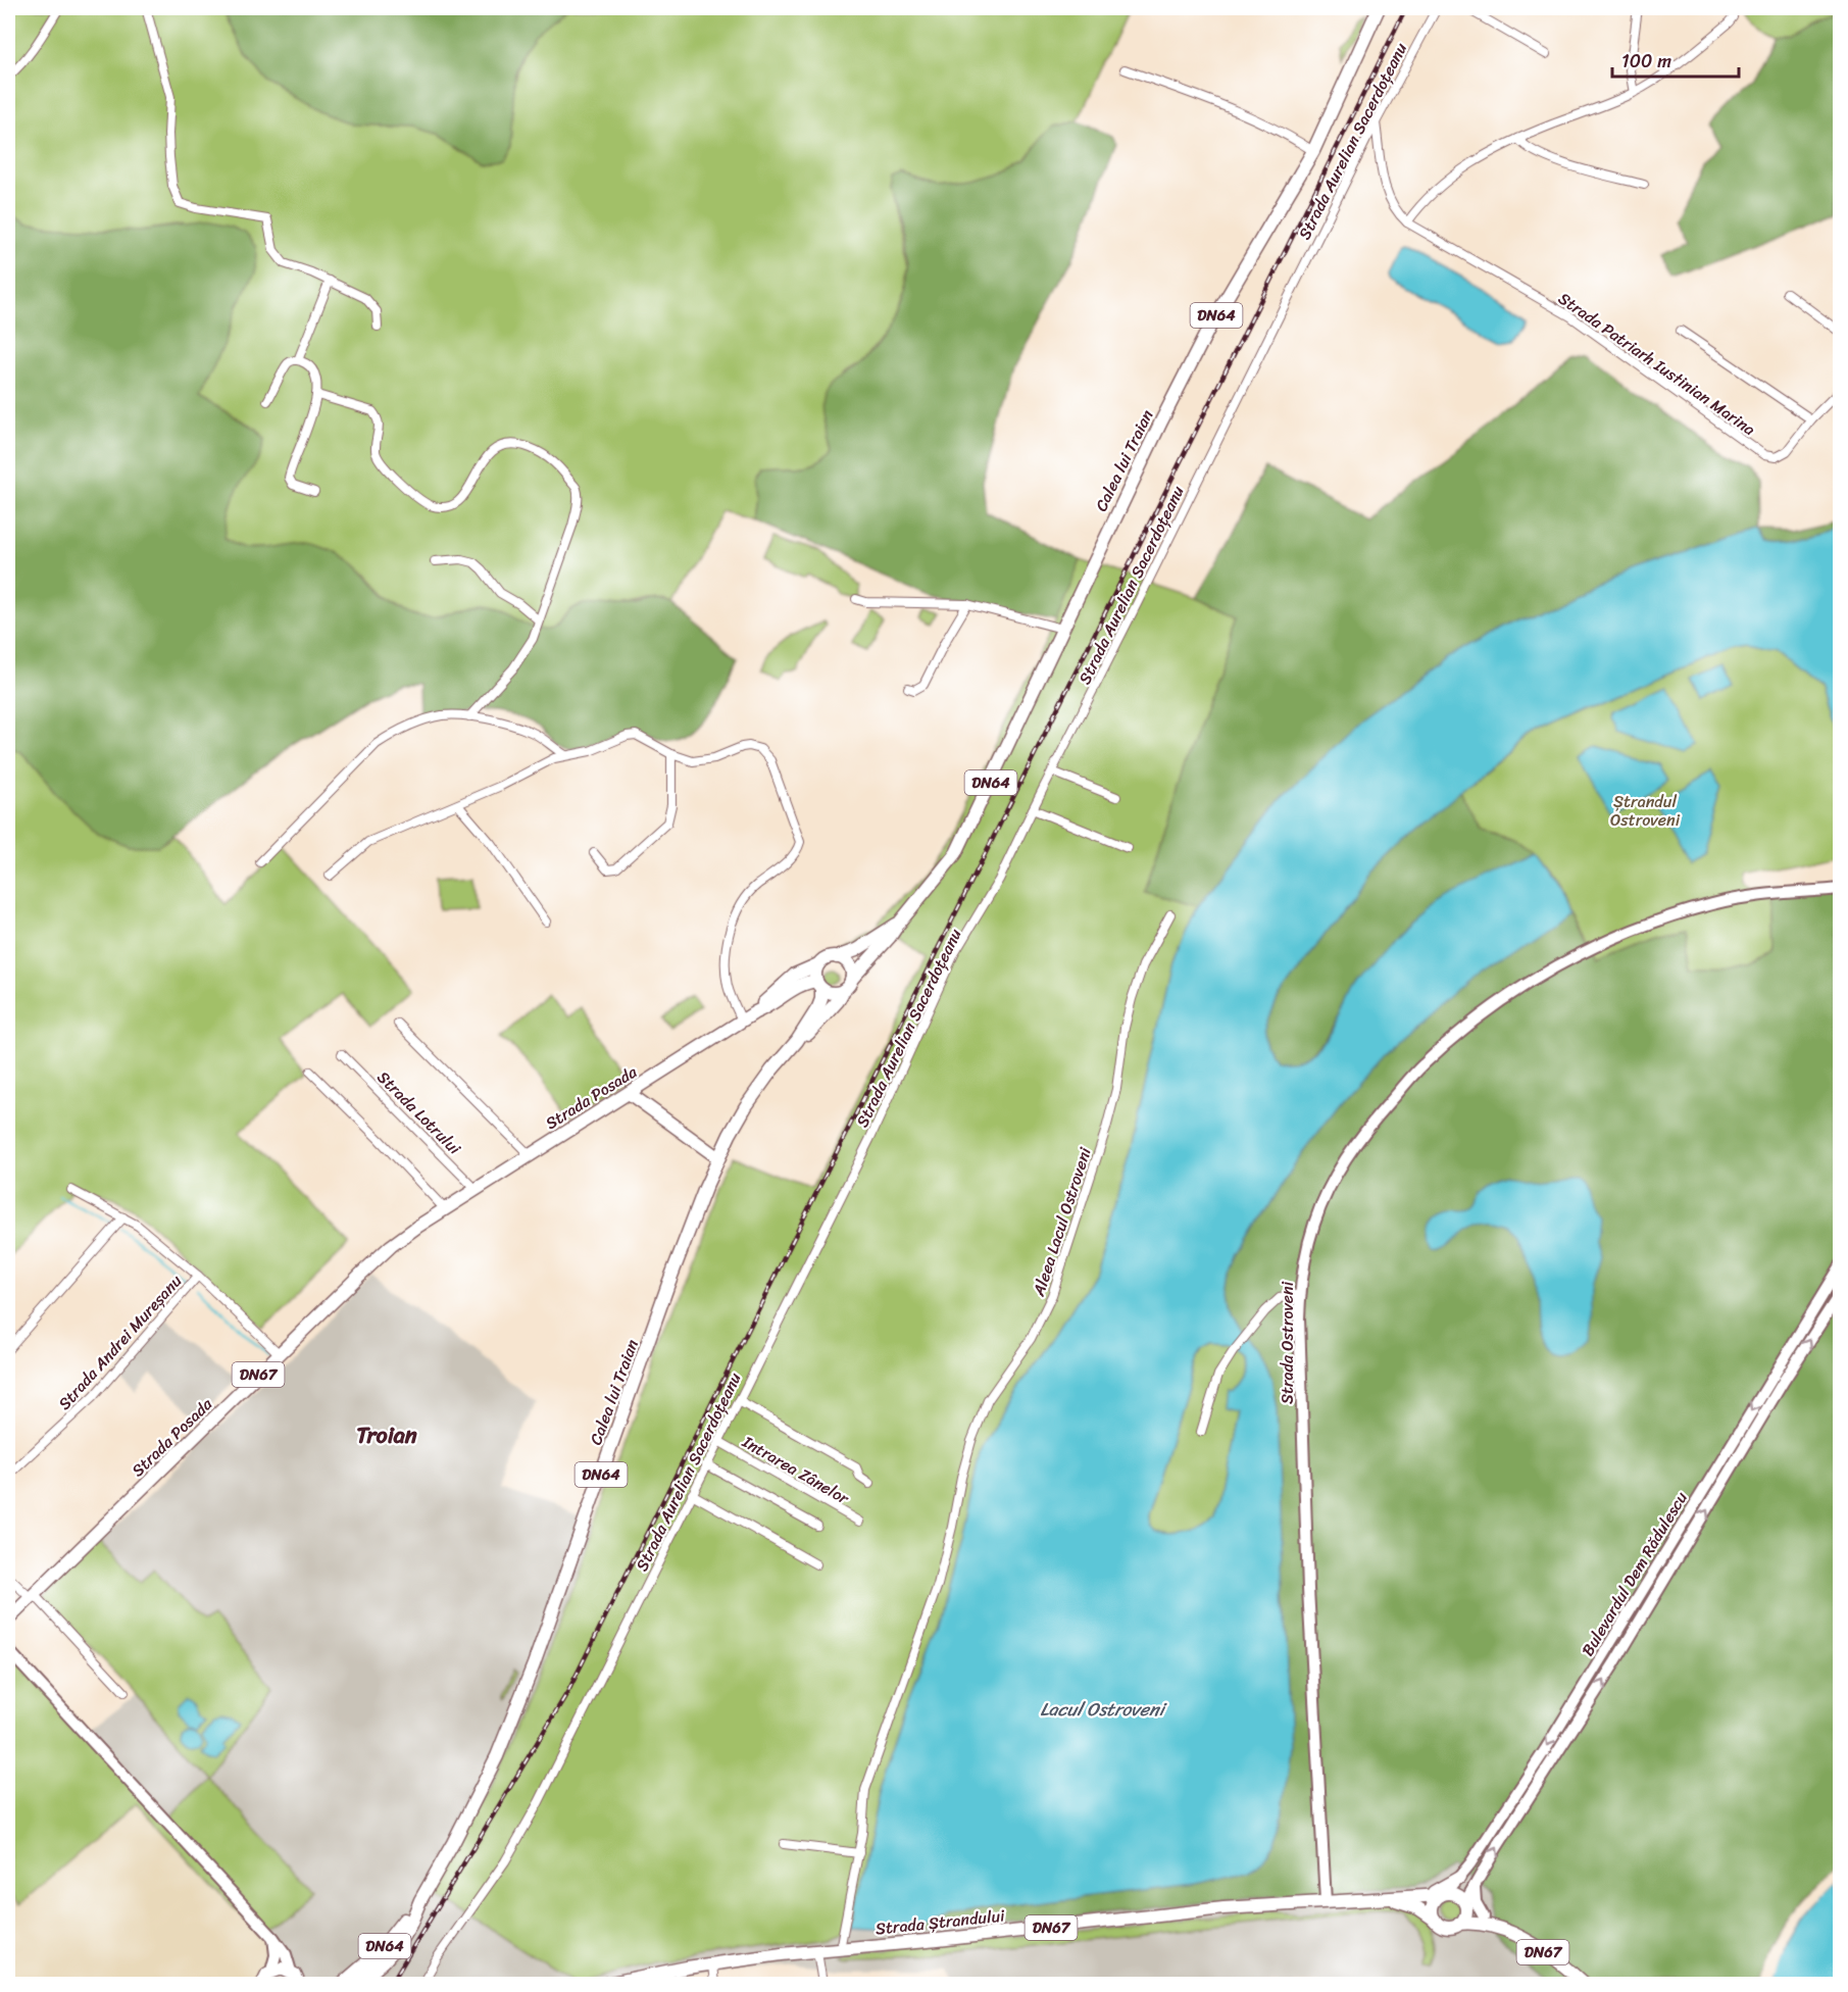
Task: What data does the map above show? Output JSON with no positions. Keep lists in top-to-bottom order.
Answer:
{
  "streets": {
    "main road": [
      "DN64",
      "Calea lui Traian",
      "Strada Posada",
      "DN67",
      "Strada Ștrandului"
    ],
    "street": [
      "Strada Aurelian Sacerdoțeanu",
      "Strada Patriarh Iustinian Marina",
      "Strada Lotrului",
      "Aleea Lacul Ostroveni",
      "Strada Andrei Mureșanu",
      "Strada Ostroveni",
      "Intrarea Zânelor",
      "Bulevardul Dem Rădulescu"
    ]
  },
  "crossings": [
    ["Strada Aurelian Sacerdoțeanu", "Strada Patriarh Iustinian Marina"],
    ["Strada Aurelian Sacerdoțeanu", "Intrarea Zânelor"],
    ["Calea lui Traian", "Strada Posada"],
    ["Strada Posada", "Strada Lotrului"],
    ["Aleea Lacul Ostroveni", "Strada Ștrandului"],
    ["Strada Ostroveni", "Strada Ștrandului"],
    ["Bulevardul Dem Rădulescu", "Strada Ștrandului"]
  ],
  "districts": ["Troian"],
  "water": ["Lacul Ostroveni"],
  "parks": ["Ștrandul Ostroveni"],
  "scale_bar": "100 m"
}
